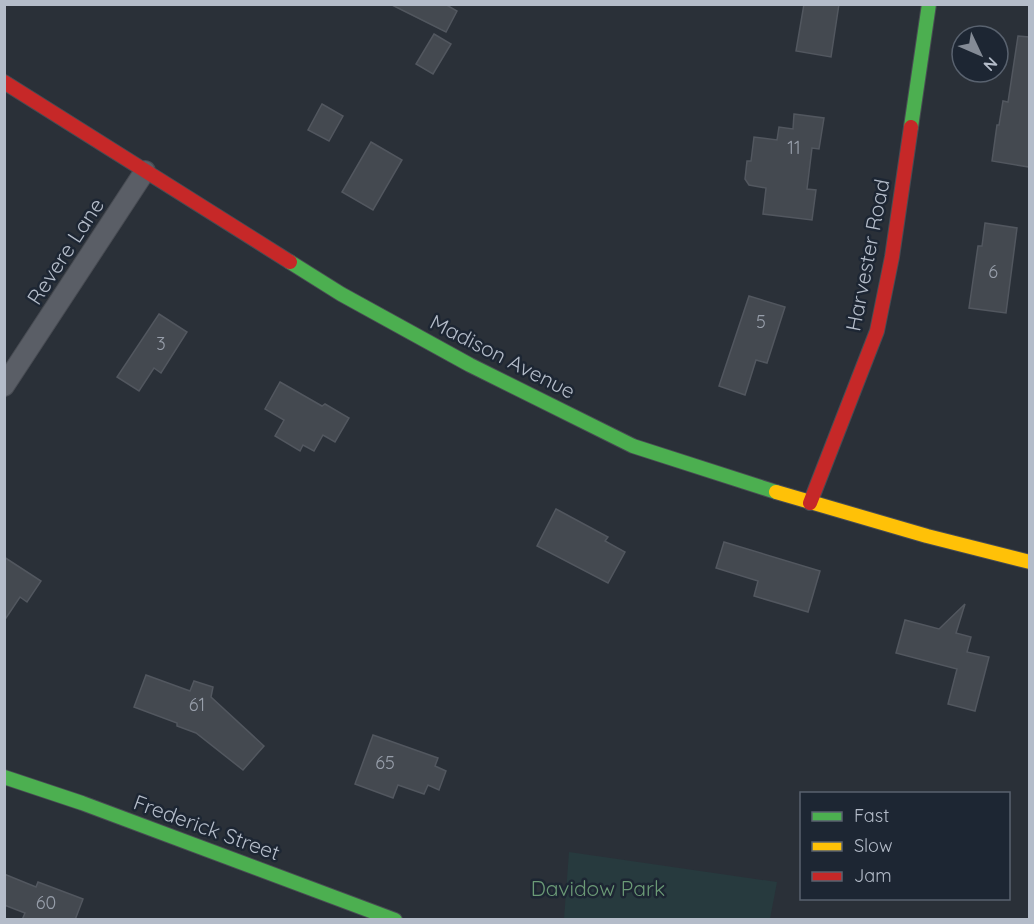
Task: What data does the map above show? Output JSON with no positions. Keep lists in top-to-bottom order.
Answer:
{
  "streets": {
    "street": [
      "Revere Lane",
      "Harvester Road",
      "Madison Avenue",
      "Frederick Street"
    ]
  },
  "crossings": [
    ["Revere Lane", "Madison Avenue"],
    ["Harvester Road", "Madison Avenue"]
  ],
  "parks": ["Davidow Park"],
  "house_numbers": [
    "11",
    "6",
    "5",
    "3",
    "61",
    "65",
    "60"
  ],
  "legend": ["Fast", "Slow", "Jam"],
  "north": "bottom right"
}
